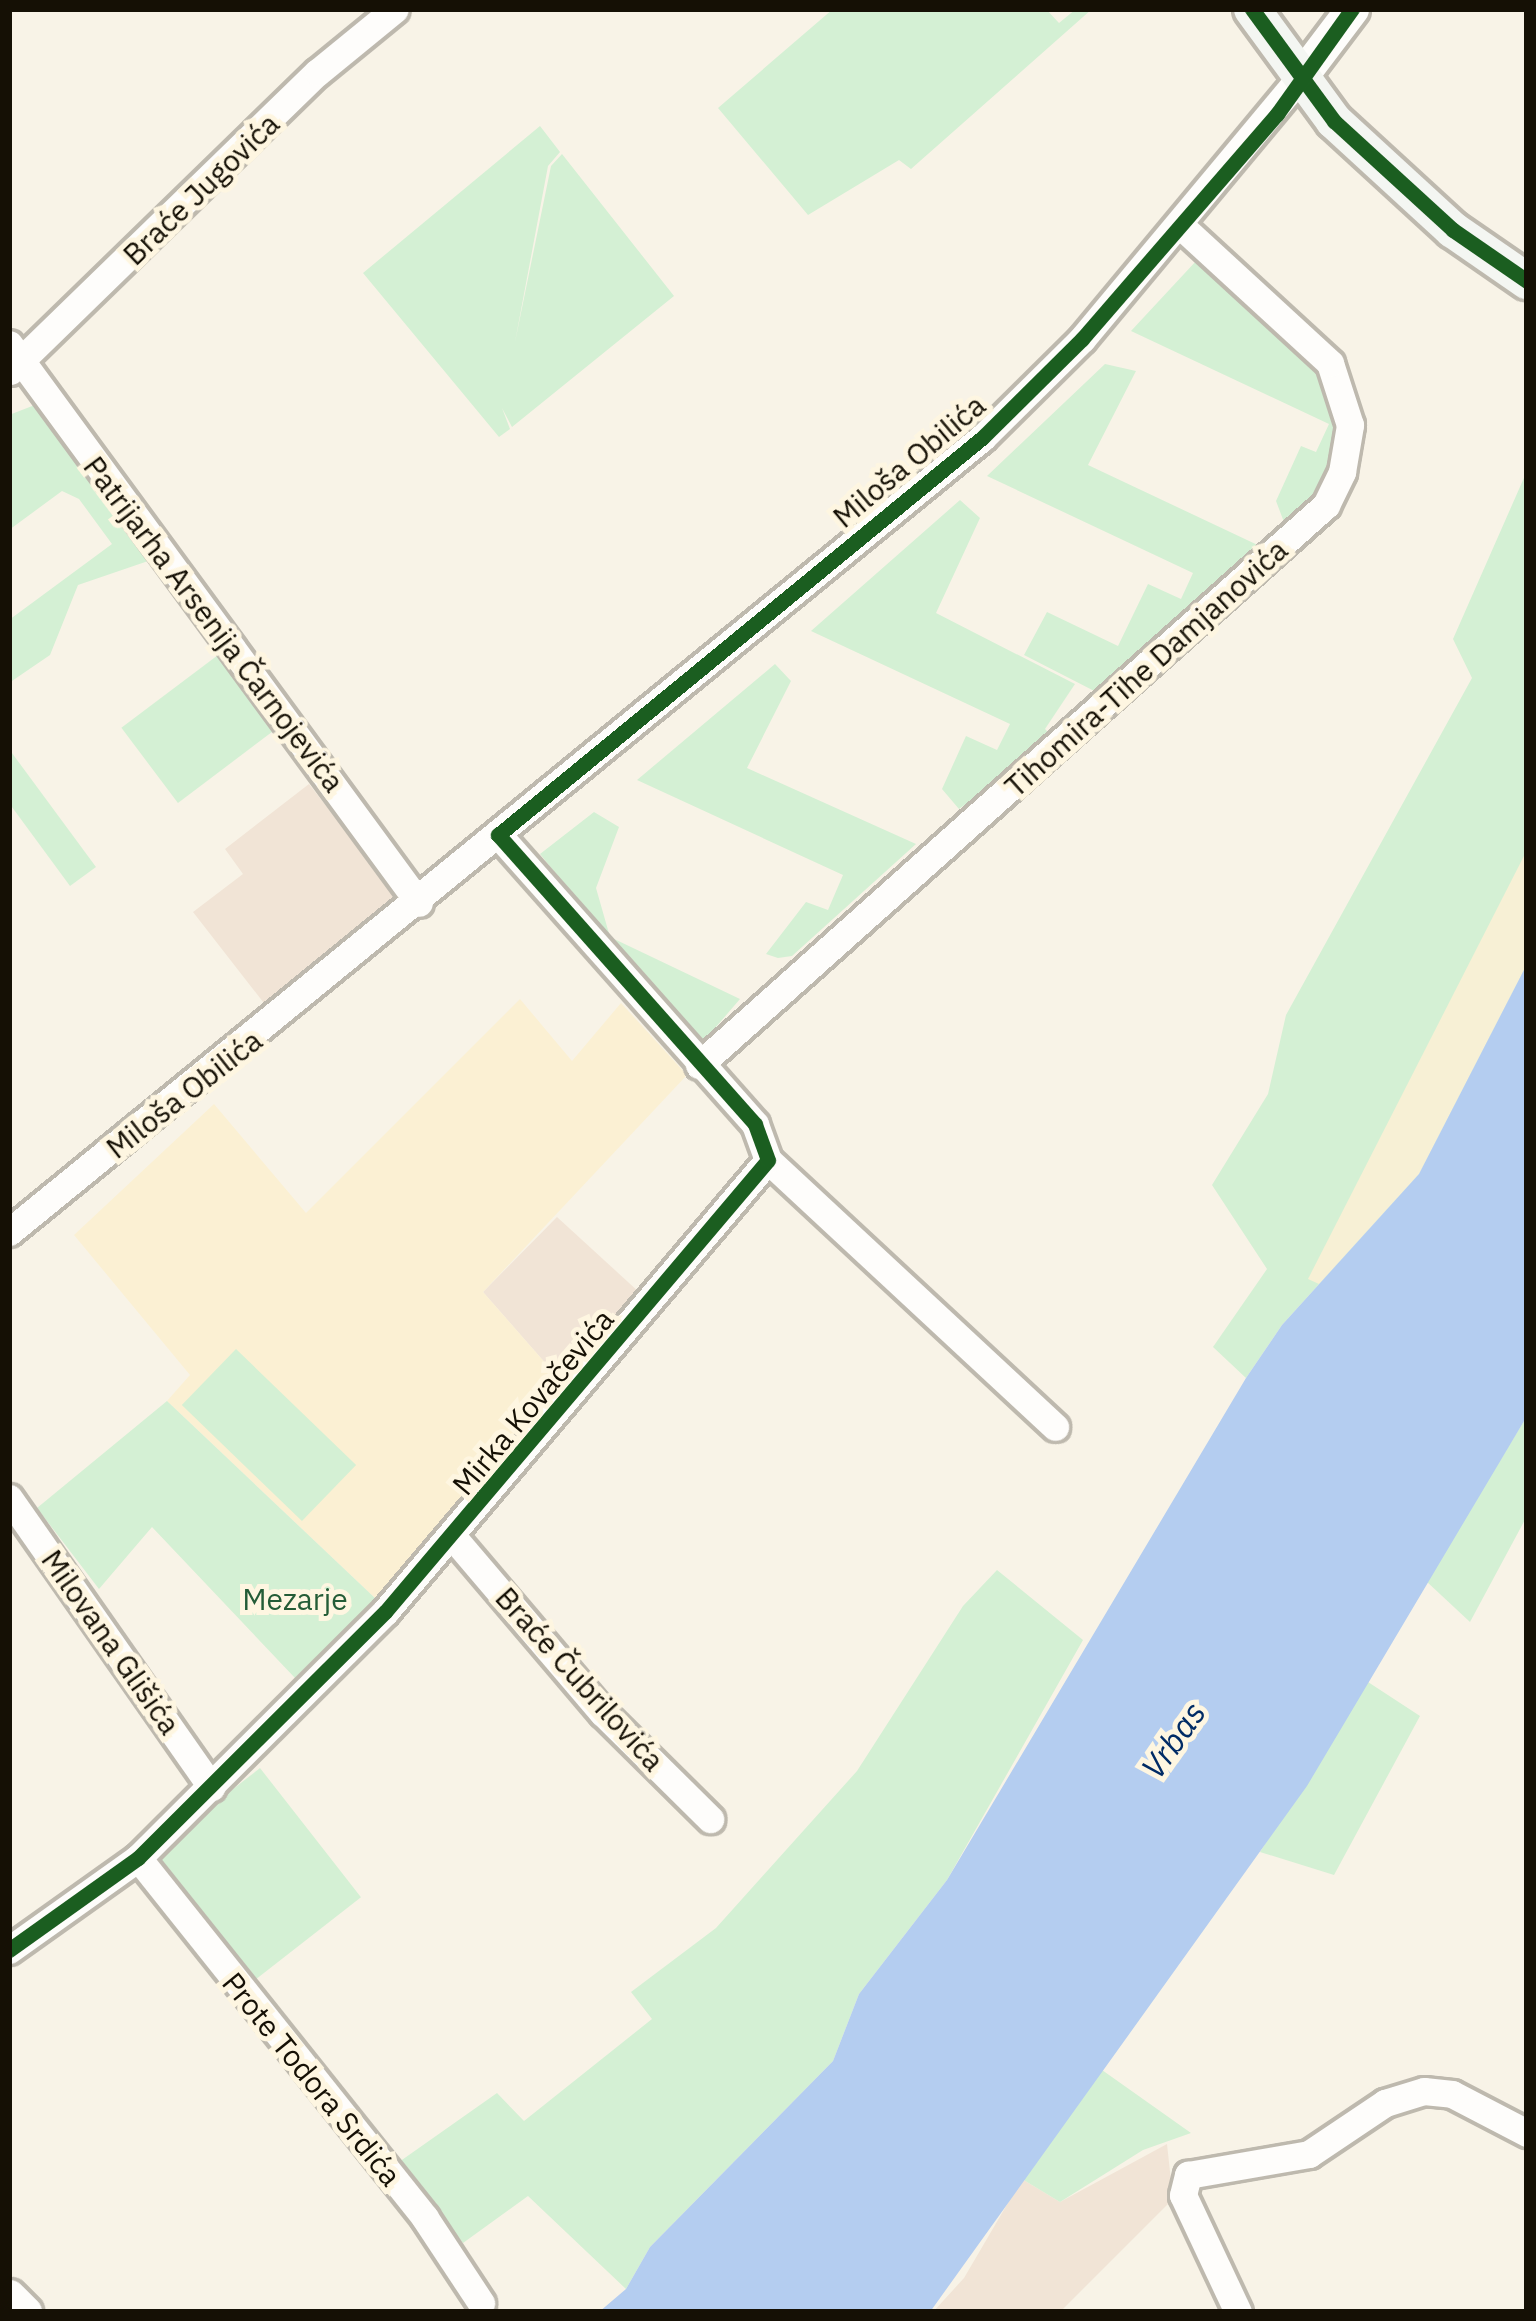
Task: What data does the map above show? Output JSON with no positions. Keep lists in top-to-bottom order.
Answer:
{
  "streets": {
    "street": [
      "Braće Jugovića",
      "Miloša Obilića",
      "Patrijarha Arsenija Čarnojevića",
      "Tihomira-Tihe Damjanovića",
      "Mirka Kovačevića",
      "Milovana Glišića",
      "Braće Čubrilovića",
      "Prote Todora Srdića"
    ]
  },
  "crossings": [
    ["Braće Jugovića", "Patrijarha Arsenija Čarnojevića"],
    ["Miloša Obilića", "Patrijarha Arsenija Čarnojevića"],
    ["Miloša Obilića", "Tihomira-Tihe Damjanovića"],
    ["Mirka Kovačevića", "Milovana Glišića"],
    ["Mirka Kovačevića", "Braće Čubrilovića"],
    ["Mirka Kovačevića", "Prote Todora Srdića"]
  ],
  "water": ["Vrbas"],
  "parks": ["Mezarje"]
}
